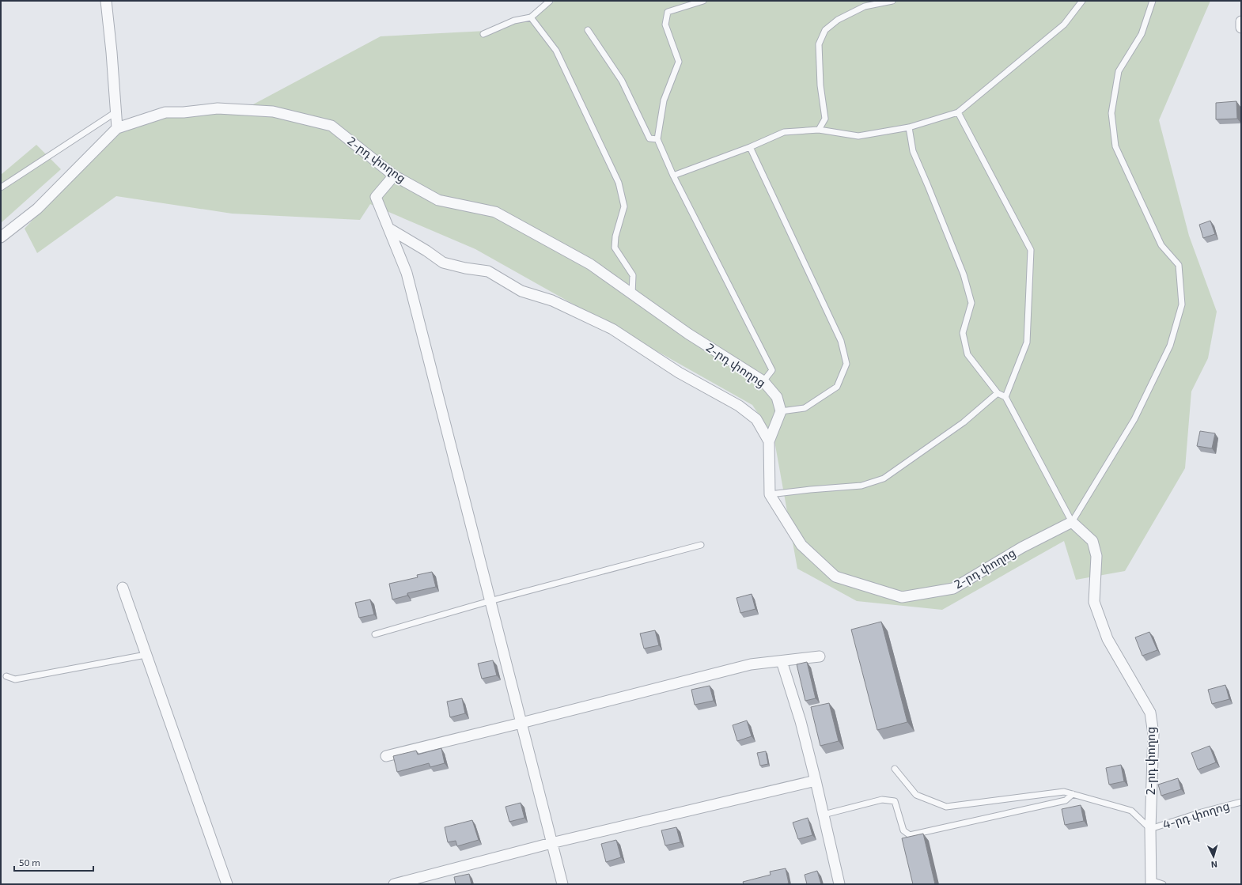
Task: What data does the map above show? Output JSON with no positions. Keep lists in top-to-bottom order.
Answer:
{
  "streets": {
    "street": ["2-րդ փողոց"],
    "lane": ["4-րդ փողոց"]
  },
  "crossings": [
    ["2-րդ փողոց", "4-րդ փողոց"]
  ],
  "scale_bar": "50 m",
  "north": "bottom"
}
